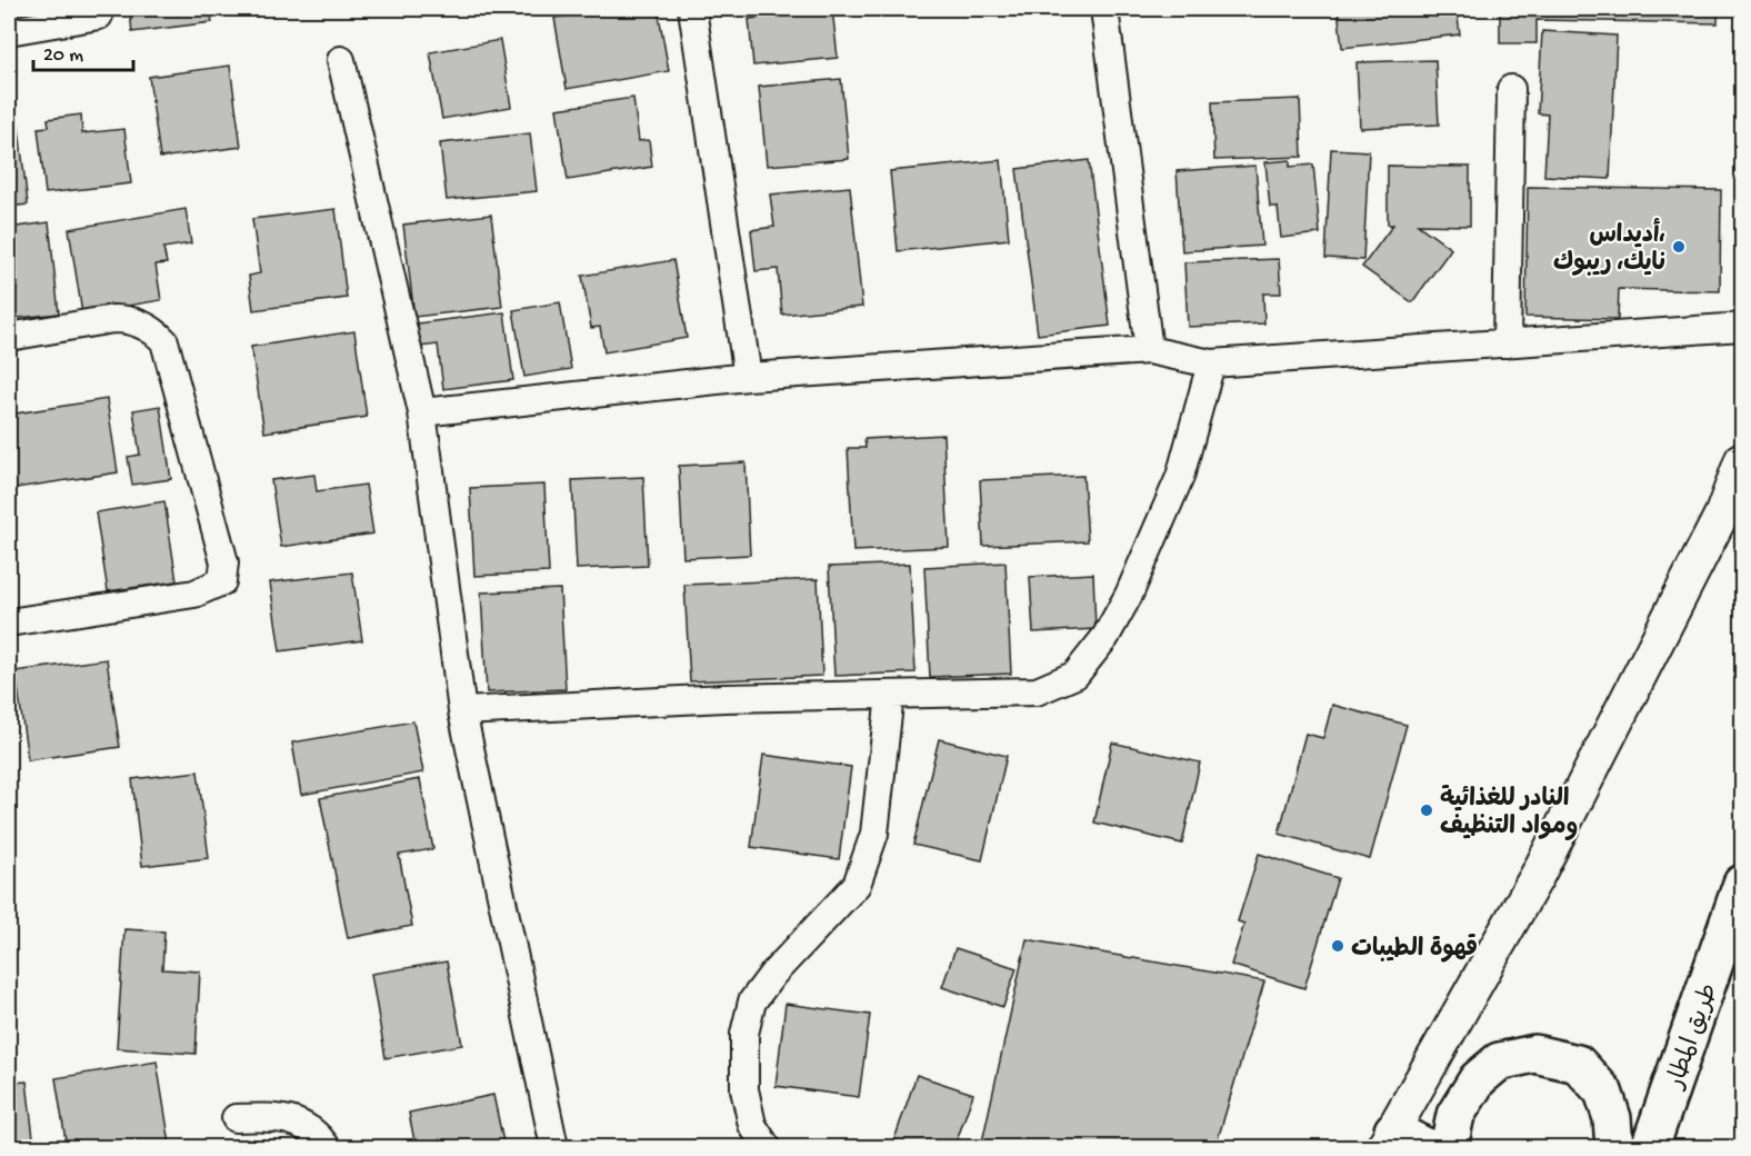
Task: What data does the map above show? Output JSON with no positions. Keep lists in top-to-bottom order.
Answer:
{
  "streets": {
    "highway": ["طريق المطار"]
  },
  "places": ["أديداس، نايك، ريبوك", "النادر للغذائية ومواد التنظيف", "قهوة الطيبات"],
  "scale_bar": "20 m"
}
